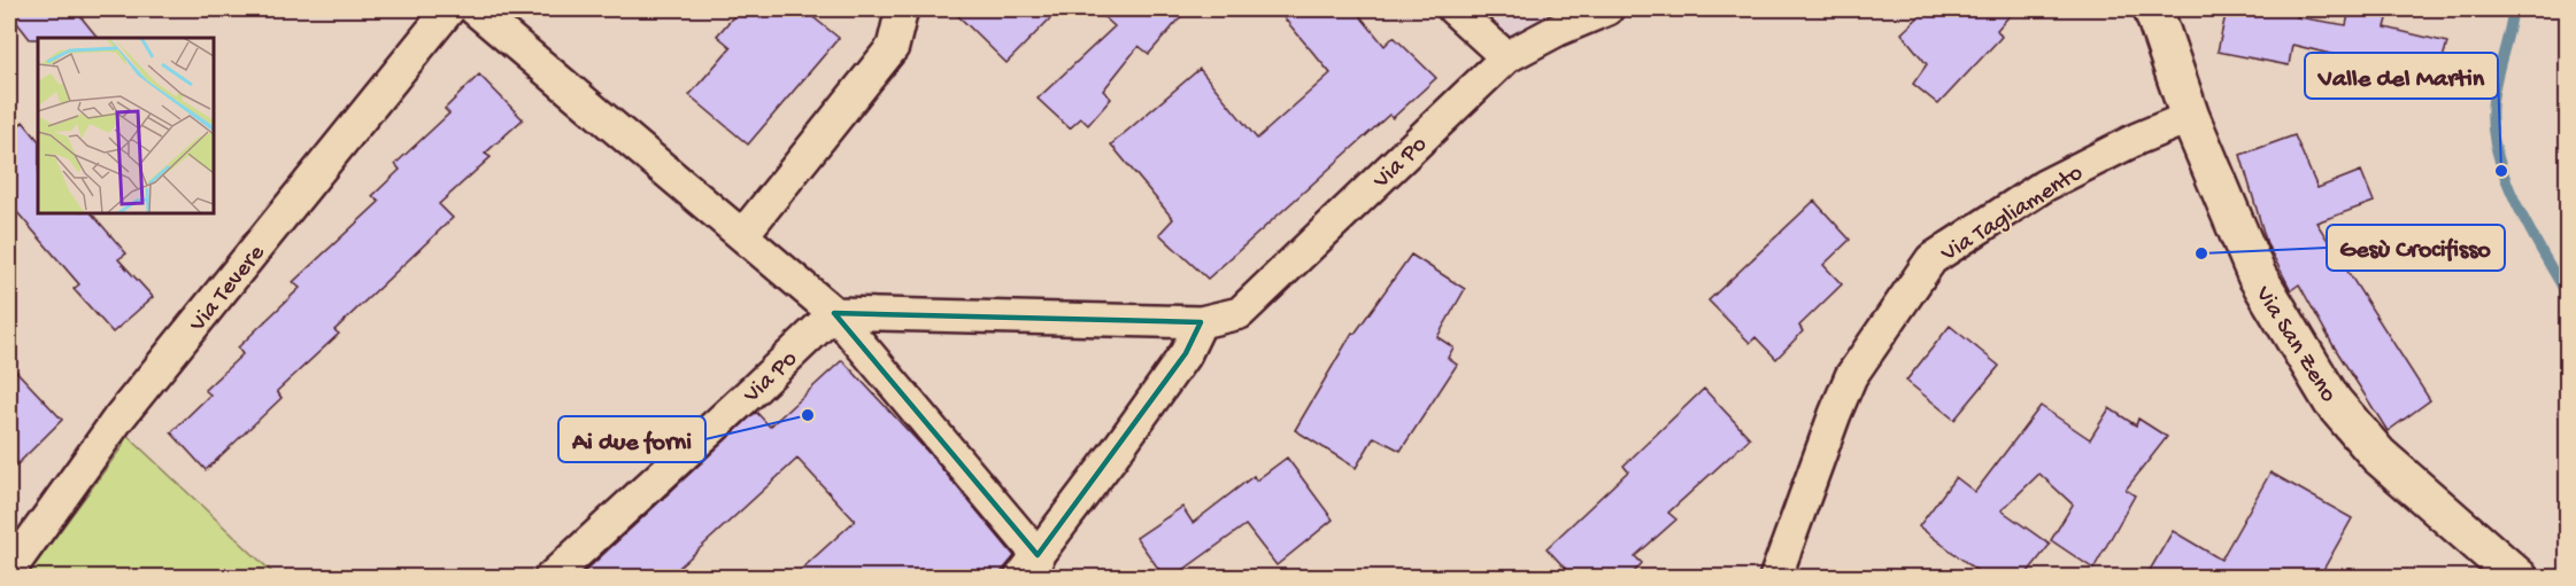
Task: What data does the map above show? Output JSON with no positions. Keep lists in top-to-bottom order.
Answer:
{
  "streets": {
    "street": [
      "Via Po",
      "Via Tagliamento",
      "Via Tevere",
      "Via San Zeno"
    ]
  },
  "crossings": [
    ["Via Tagliamento", "Via San Zeno"]
  ],
  "places": ["Valle del Martin", "Gesù Crocifisso", "Ai due forni"]
}
